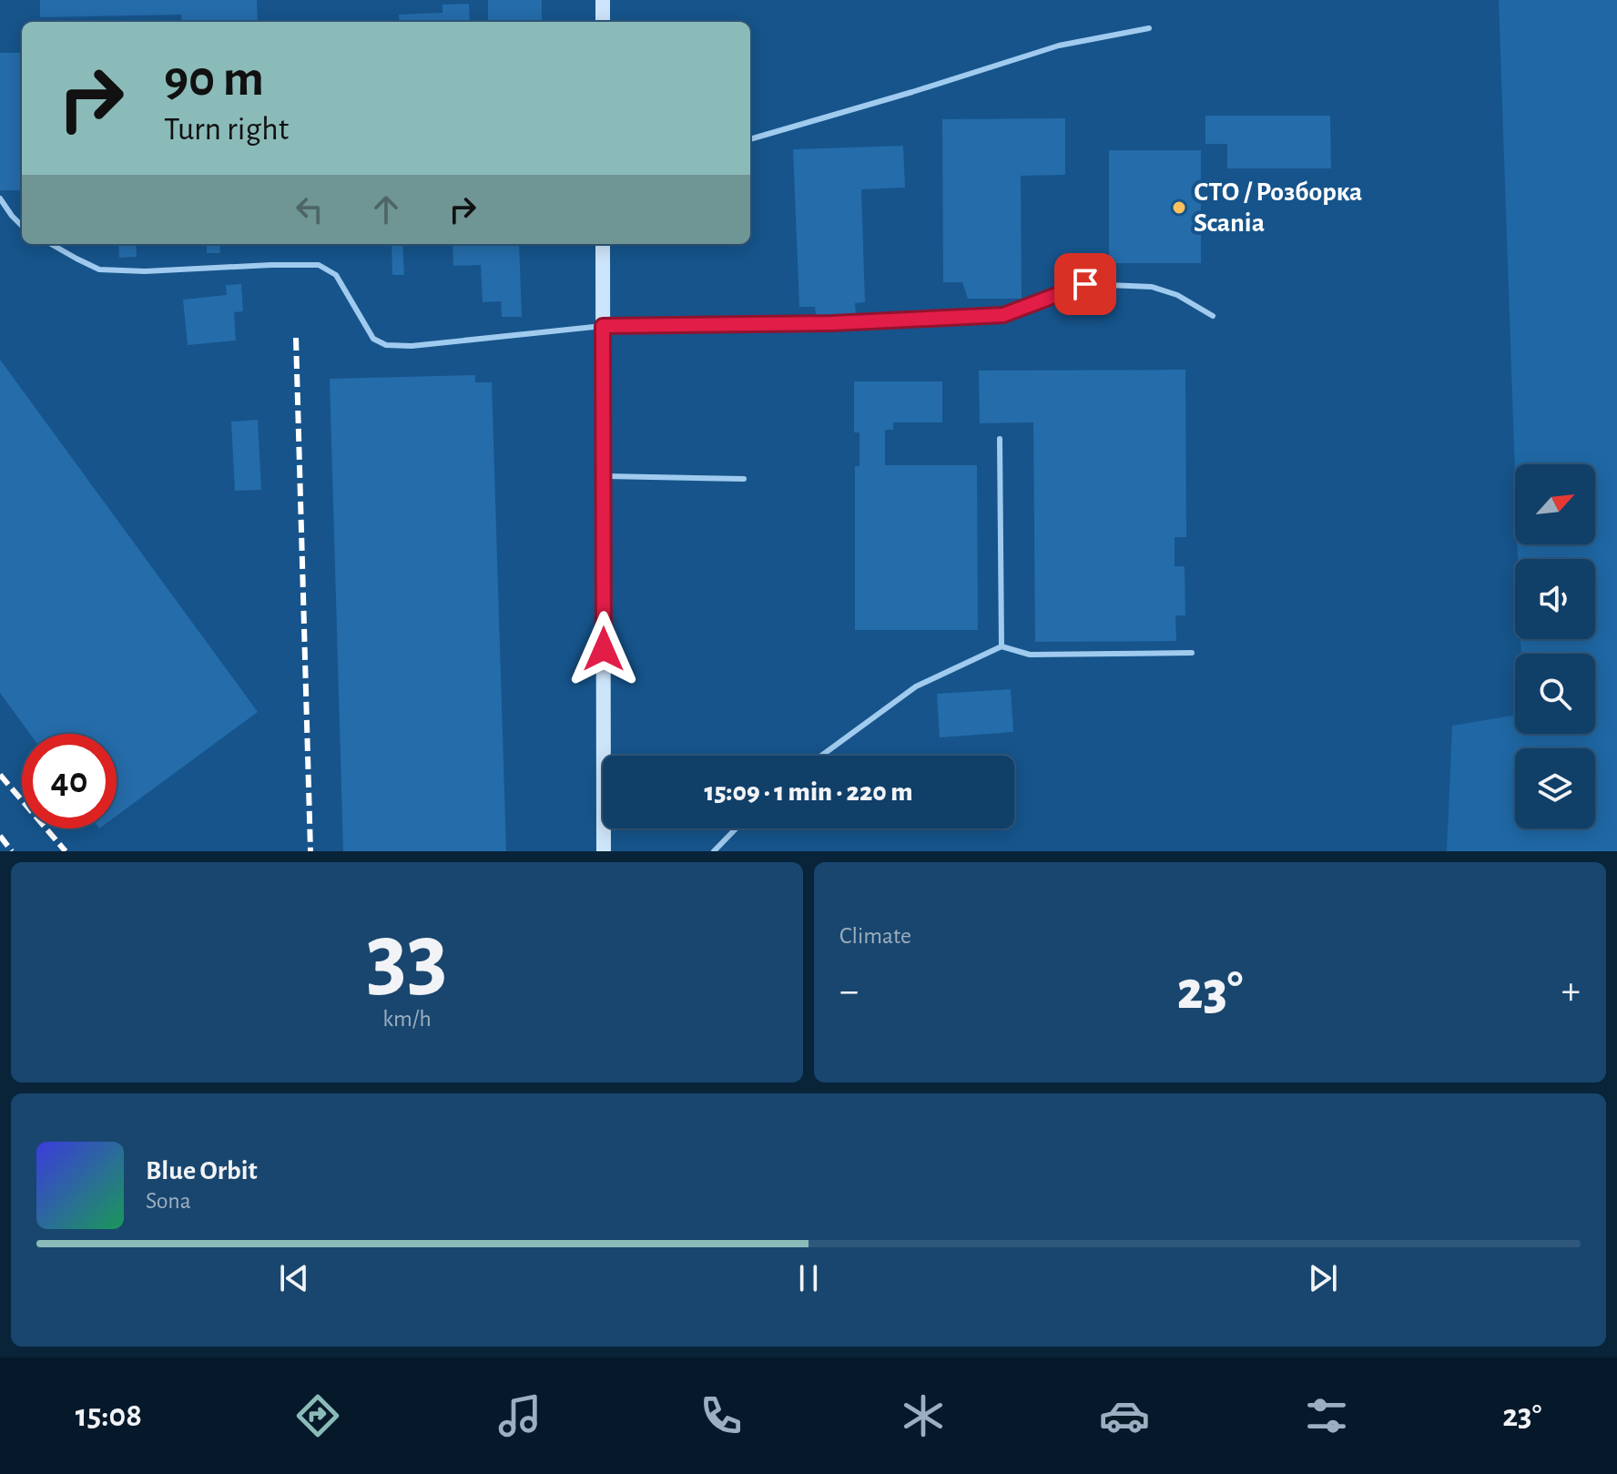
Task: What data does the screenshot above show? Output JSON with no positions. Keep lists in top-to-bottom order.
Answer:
{
  "places": ["СТО / Розборка Scania"],
  "north": "top right",
  "page": {
    "turn": ["90 m", "Turn right"],
    "limit": "40",
    "trip": "15:09 · 1 min · 220 m",
    "tile": [
      ["33", "km/h"],
      "Climate"
    ],
    "heat": ["−", "23°", "+"],
    "song": ["Blue Orbit", "Sona"],
    "tabs": ["15:08", "23°"]
  }
}
